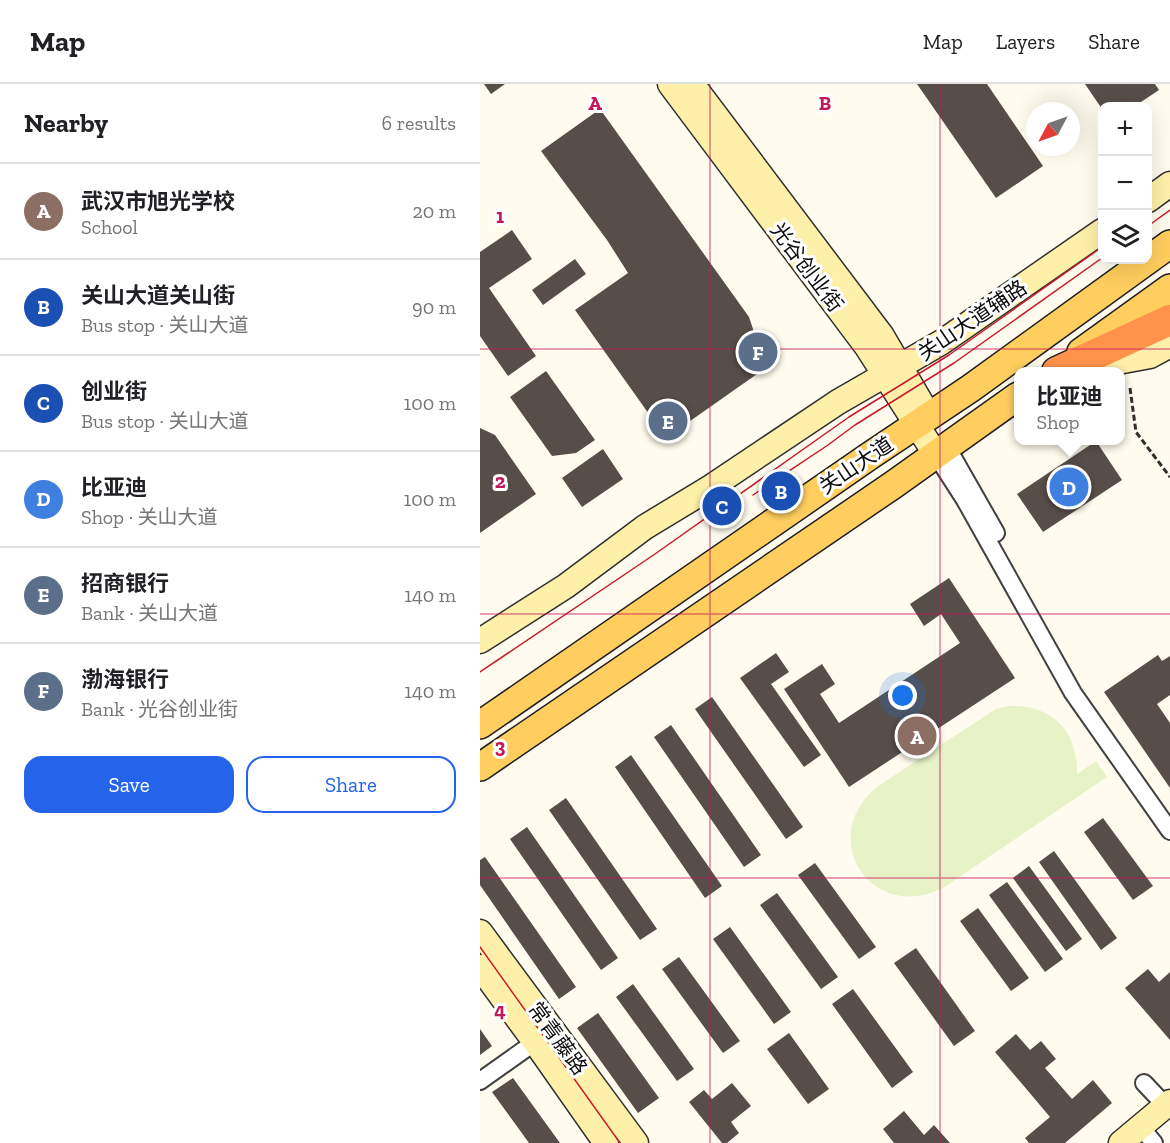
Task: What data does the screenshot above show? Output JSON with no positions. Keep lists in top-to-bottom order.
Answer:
{
  "streets": {
    "main road": [
      "光谷创业街",
      "关山大道辅路",
      "关山大道",
      "常青藤路"
    ]
  },
  "crossings": [
    ["光谷创业街", "关山大道辅路"],
    ["光谷创业街", "关山大道"]
  ],
  "north": "bottom left",
  "page": {
    "header": "Map",
    "nav": ["Map", "Layers", "Share"],
    "heading": ["Nearby", "6 results"],
    "map_buttons": ["+", "−"],
    "list": [
      {
        "mark": "A",
        "name": "武汉市旭光学校",
        "note": "School",
        "value": "20 m"
      },
      {
        "mark": "B",
        "name": "关山大道关山街",
        "note": "Bus stop · 关山大道",
        "value": "90 m"
      },
      {
        "mark": "C",
        "name": "创业街",
        "note": "Bus stop · 关山大道",
        "value": "100 m"
      },
      {
        "mark": "D",
        "name": "比亚迪",
        "note": "Shop · 关山大道",
        "value": "100 m"
      },
      {
        "mark": "E",
        "name": "招商银行",
        "note": "Bank · 关山大道",
        "value": "140 m"
      },
      {
        "mark": "F",
        "name": "渤海银行",
        "note": "Bank · 光谷创业街",
        "value": "140 m"
      }
    ],
    "pins": [
      "F",
      "E",
      "D",
      "B",
      "C",
      "A"
    ],
    "popup": ["比亚迪", "Shop"],
    "buttons": ["Save", "Share"]
  },
  "grid": {
    "columns": ["A", "B"],
    "rows": [
      "1",
      "2",
      "3",
      "4"
    ]
  }
}
